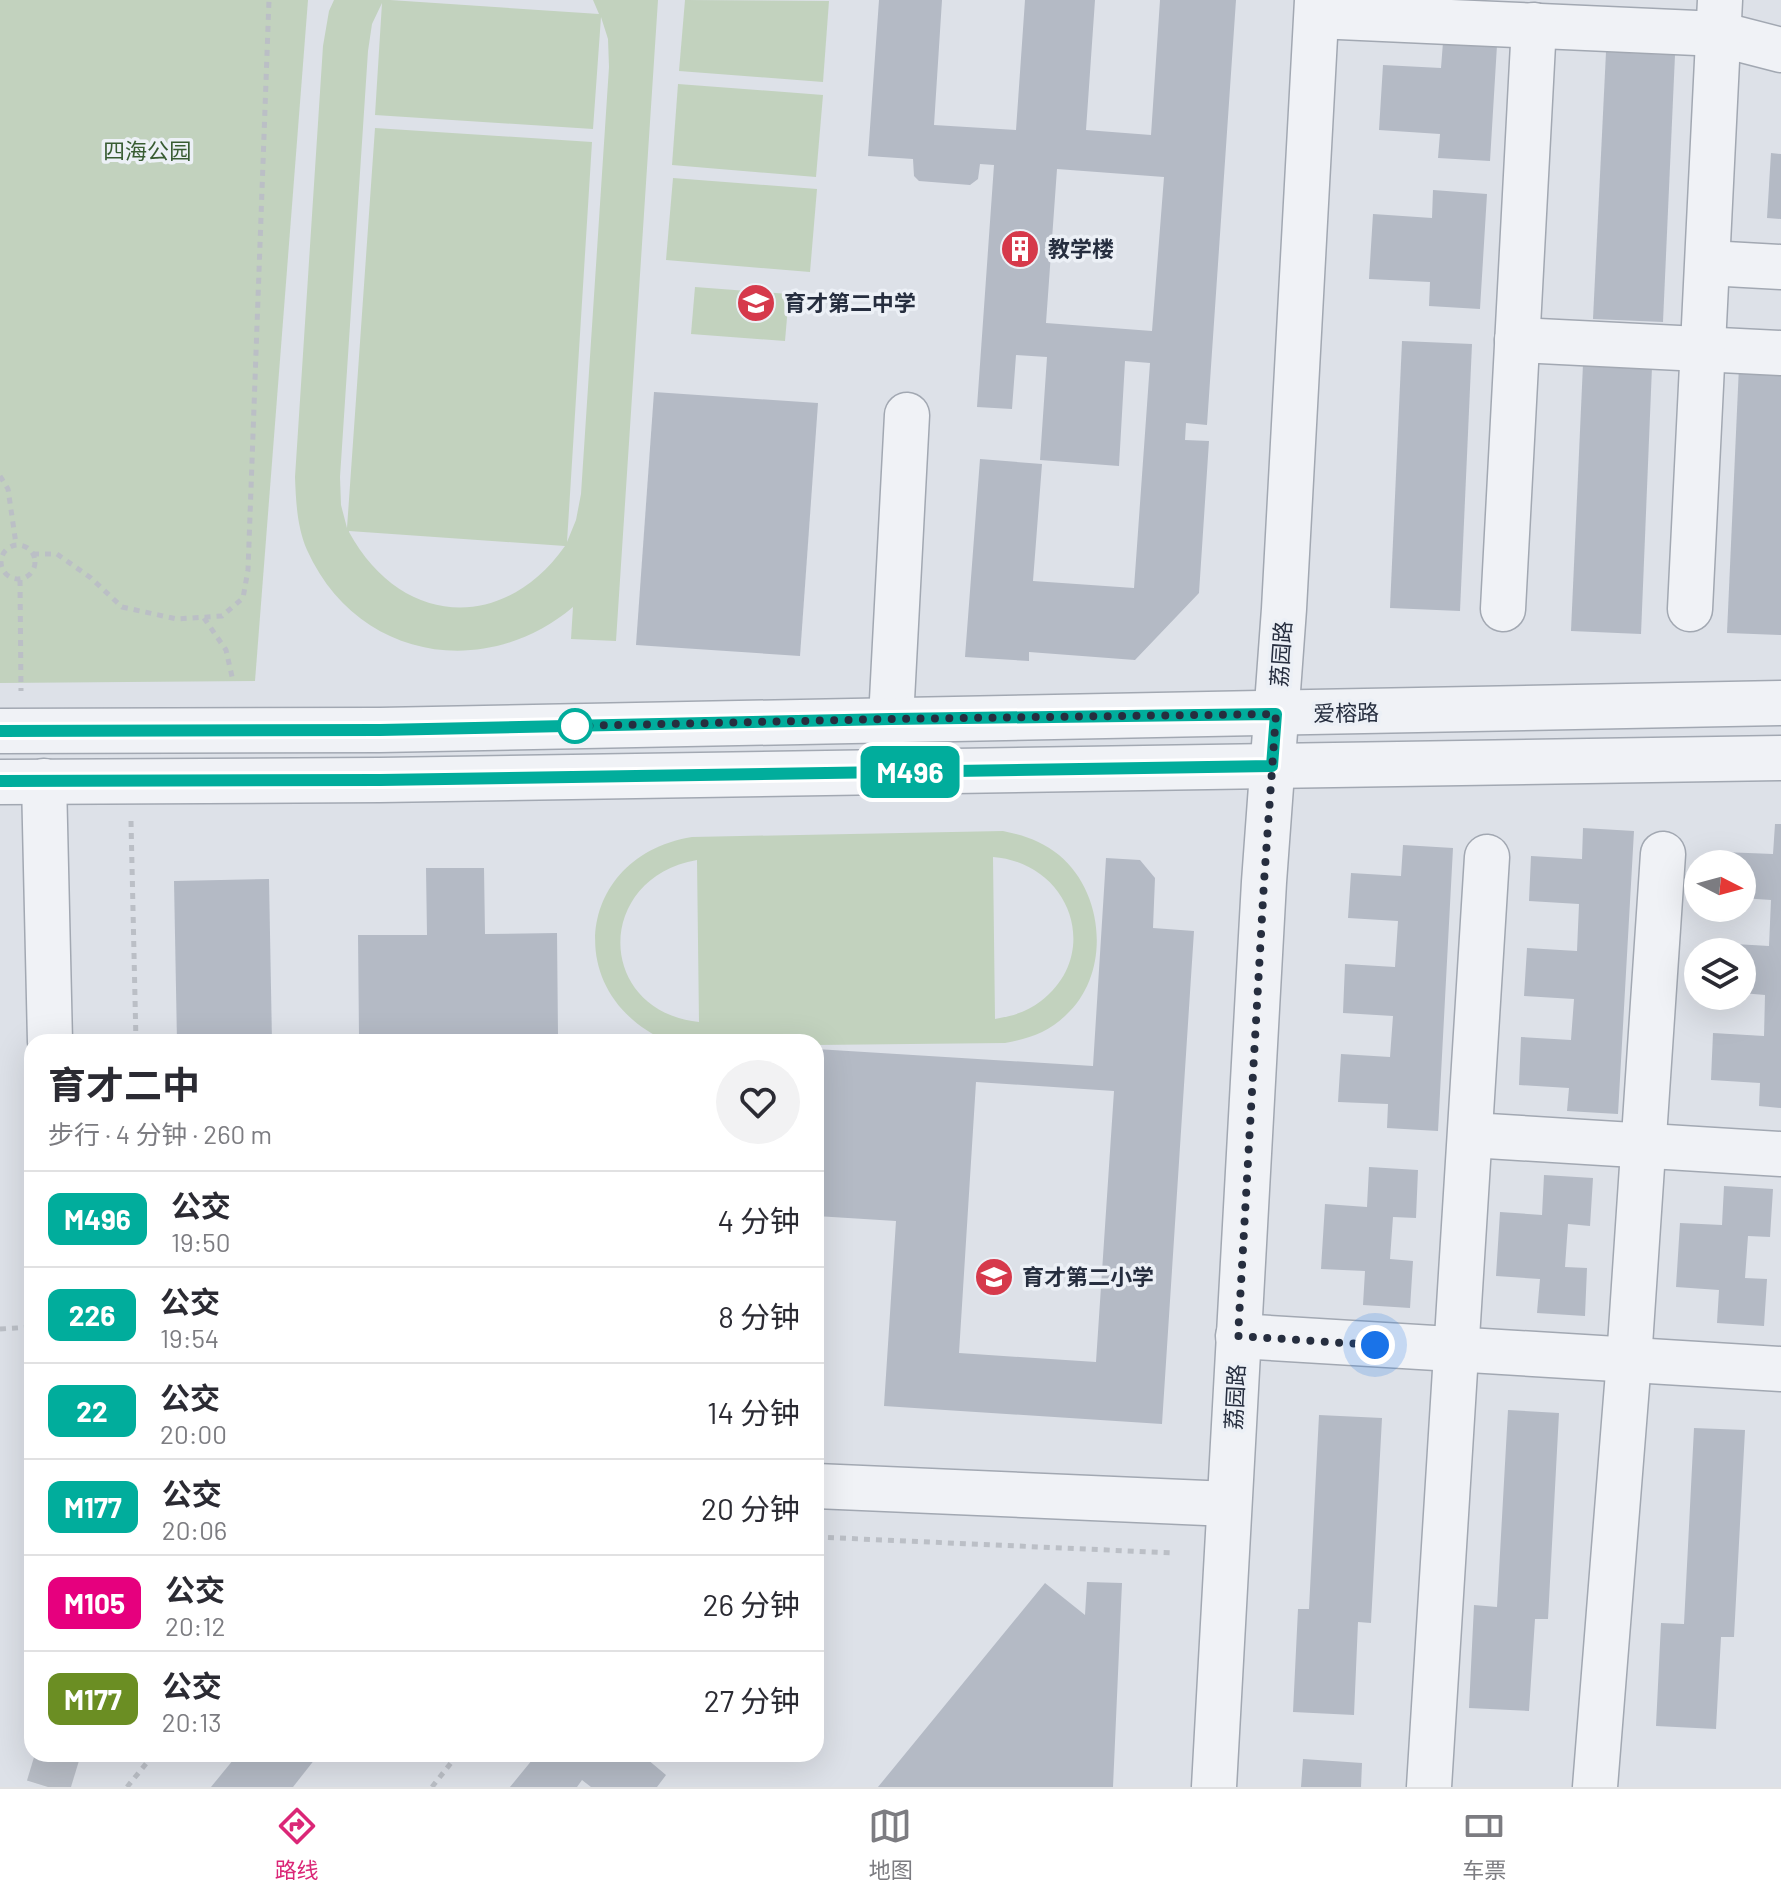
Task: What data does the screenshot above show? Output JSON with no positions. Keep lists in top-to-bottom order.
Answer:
{
  "streets": {
    "street": ["荔园路", "爱榕路"]
  },
  "crossings": [
    ["荔园路", "爱榕路"]
  ],
  "parks": ["四海公园"],
  "places": {
    "building": ["教学楼"],
    "school or university": ["育才第二中学", "育才第二小学"]
  },
  "lines": ["bus line M496"],
  "north": "right",
  "page": {
    "on_map": "M496",
    "heading": ["育才二中", "步行 · 4 分钟 · 260 m"],
    "list": [
      {
        "mark": "M496",
        "name": "公交",
        "note": "19:50",
        "value": "4 分钟"
      },
      {
        "mark": "226",
        "name": "公交",
        "note": "19:54",
        "value": "8 分钟"
      },
      {
        "mark": "22",
        "name": "公交",
        "note": "20:00",
        "value": "14 分钟"
      },
      {
        "mark": "M177",
        "name": "公交",
        "note": "20:06",
        "value": "20 分钟"
      },
      {
        "mark": "M105",
        "name": "公交",
        "note": "20:12",
        "value": "26 分钟"
      },
      {
        "mark": "M177",
        "name": "公交",
        "note": "20:13",
        "value": "27 分钟"
      }
    ],
    "tabs": ["路线", "地图", "车票"]
  }
}
